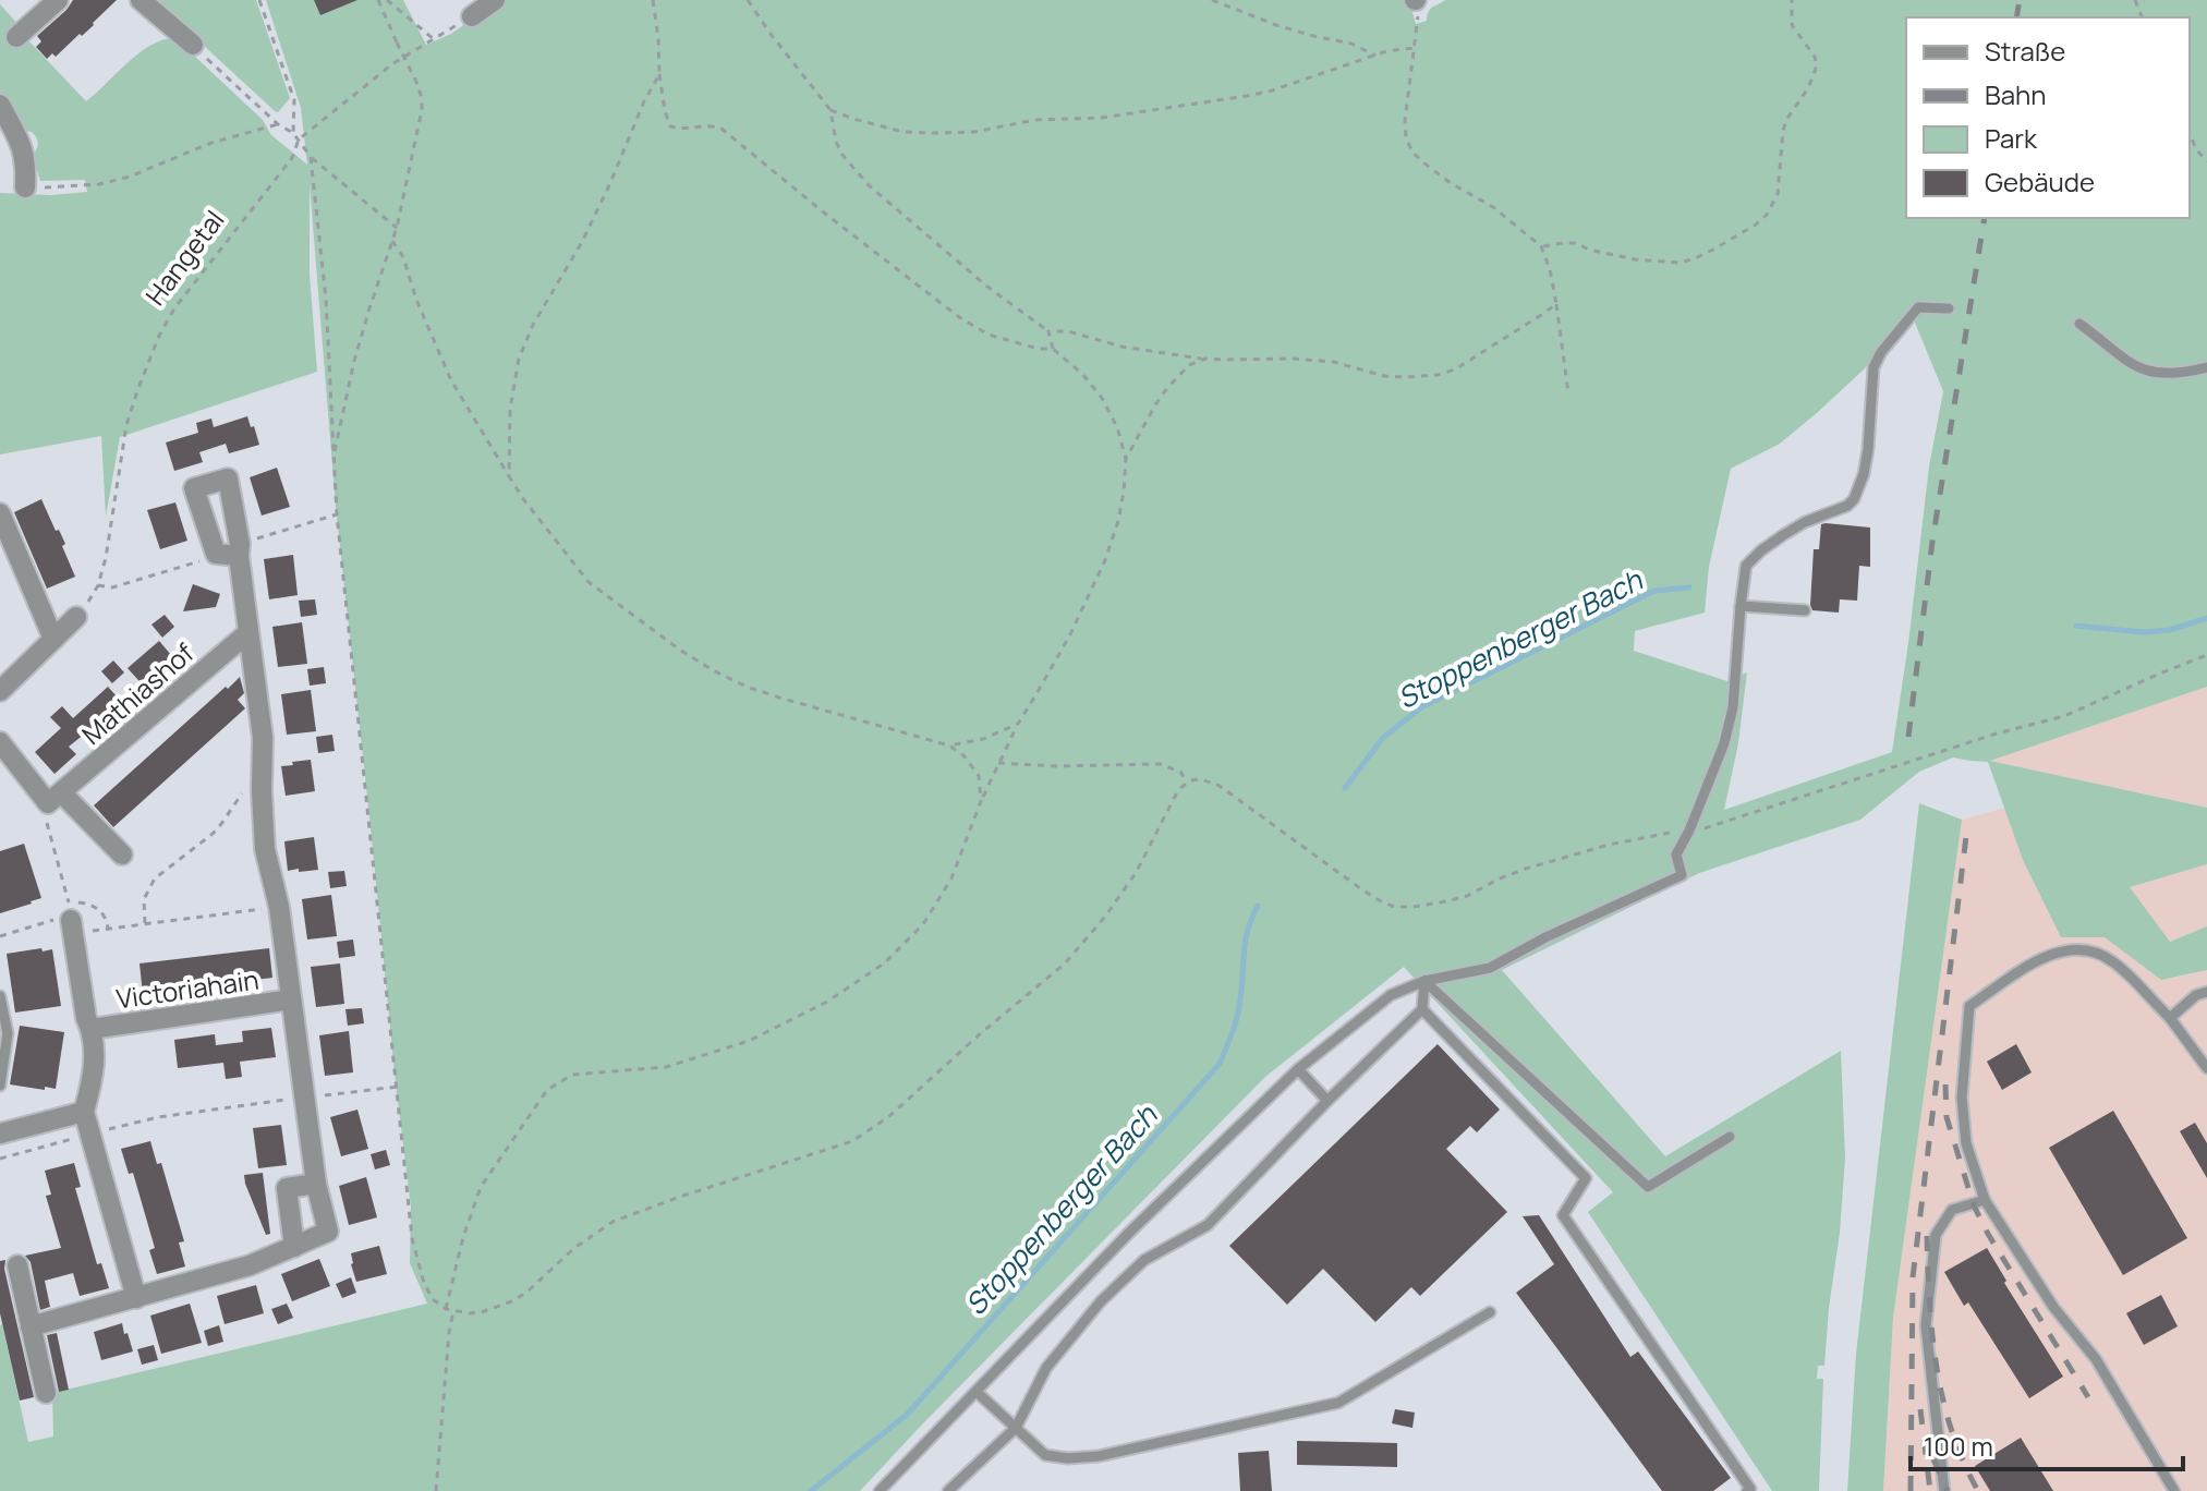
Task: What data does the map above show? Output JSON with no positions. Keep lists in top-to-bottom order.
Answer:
{
  "streets": {
    "street": ["Mathiashof", "Victoriahain"],
    "path": ["Hangetal"]
  },
  "water": ["Stoppenberger Bach"],
  "legend": [
    "Straße",
    "Bahn",
    "Park",
    "Gebäude"
  ],
  "scale_bar": "100 m"
}
